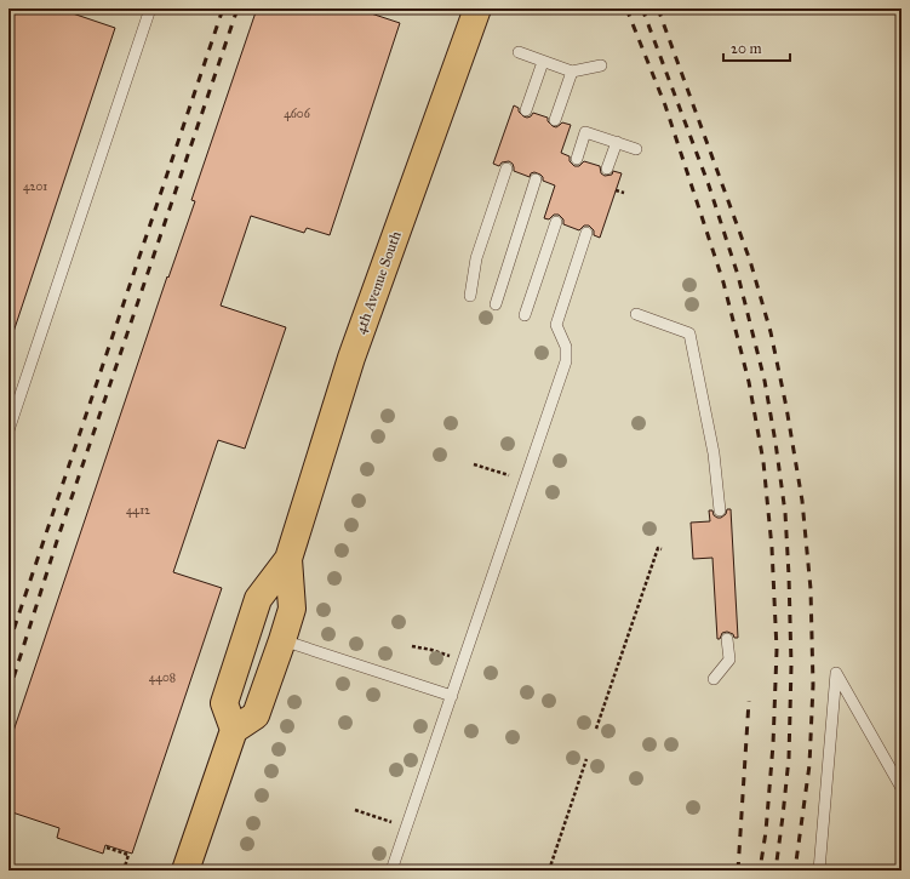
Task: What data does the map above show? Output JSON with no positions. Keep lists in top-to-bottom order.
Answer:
{
  "streets": {
    "main road": ["4th Avenue South"]
  },
  "house_numbers": [
    "4606",
    "4201",
    "4412",
    "4408"
  ],
  "scale_bar": "20 m"
}
